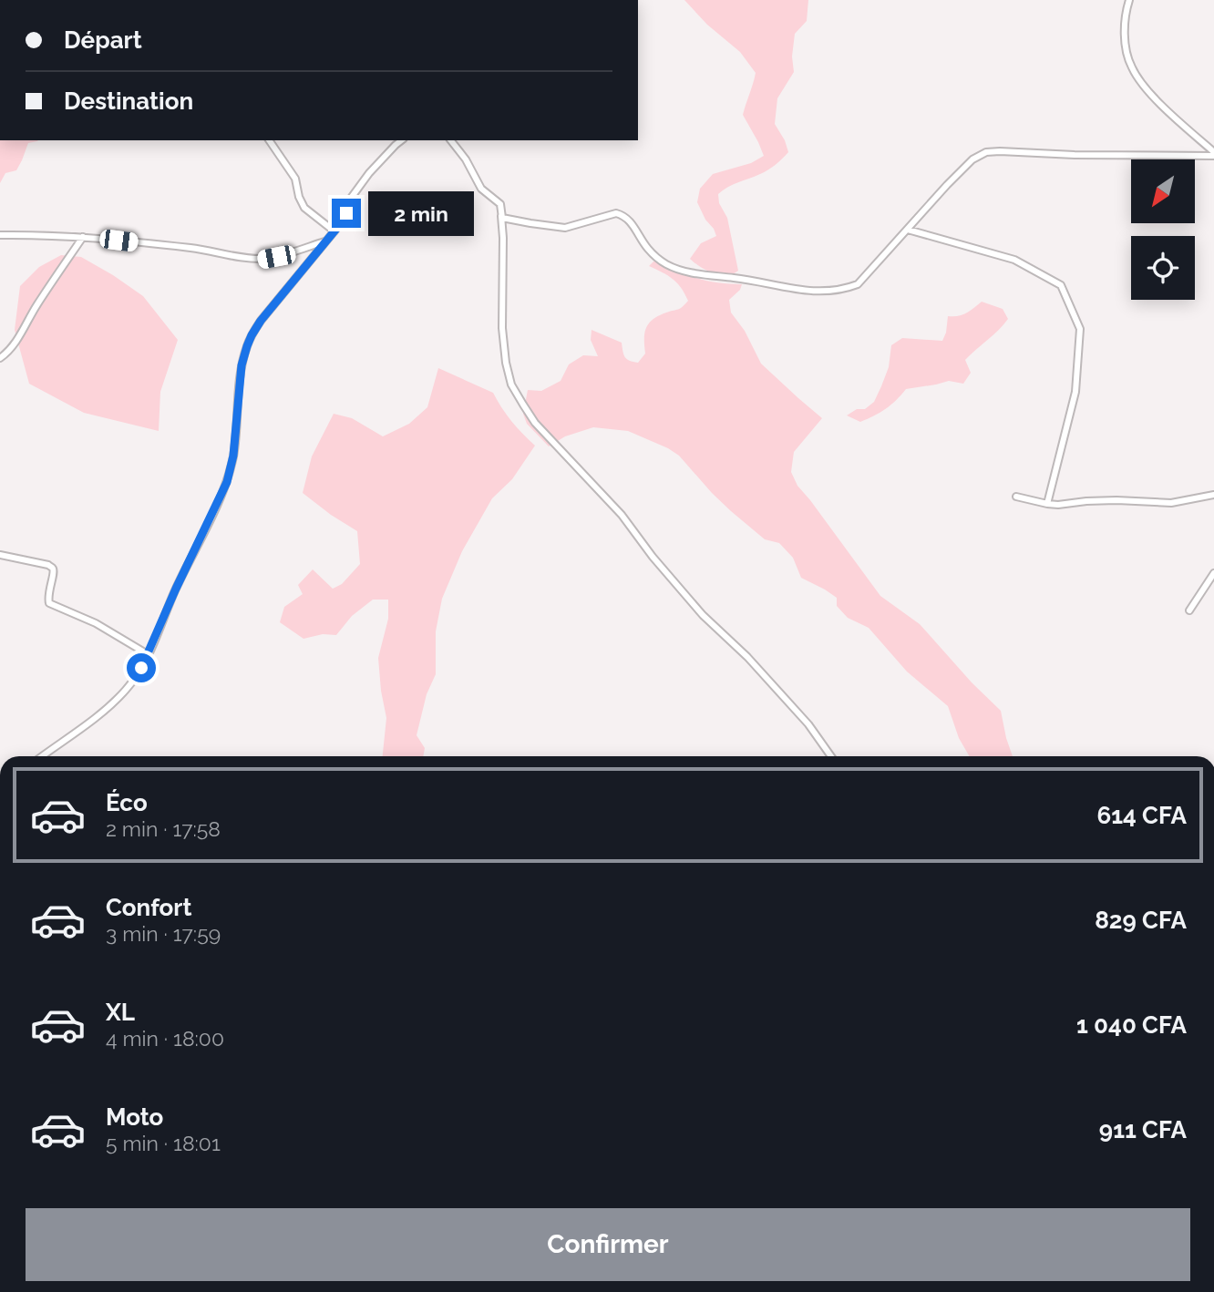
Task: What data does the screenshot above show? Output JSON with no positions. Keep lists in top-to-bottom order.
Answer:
{
  "north": "bottom left",
  "page": {
    "banner": ["Départ", "Destination"],
    "bubble": "2 min",
    "list": [
      {
        "name": "Éco",
        "note": "2 min · 17:58",
        "value": "614 CFA"
      },
      {
        "name": "Confort",
        "note": "3 min · 17:59",
        "value": "829 CFA"
      },
      {
        "name": "XL",
        "note": "4 min · 18:00",
        "value": "1 040 CFA"
      },
      {
        "name": "Moto",
        "note": "5 min · 18:01",
        "value": "911 CFA"
      }
    ],
    "buttons": "Confirmer"
  }
}
